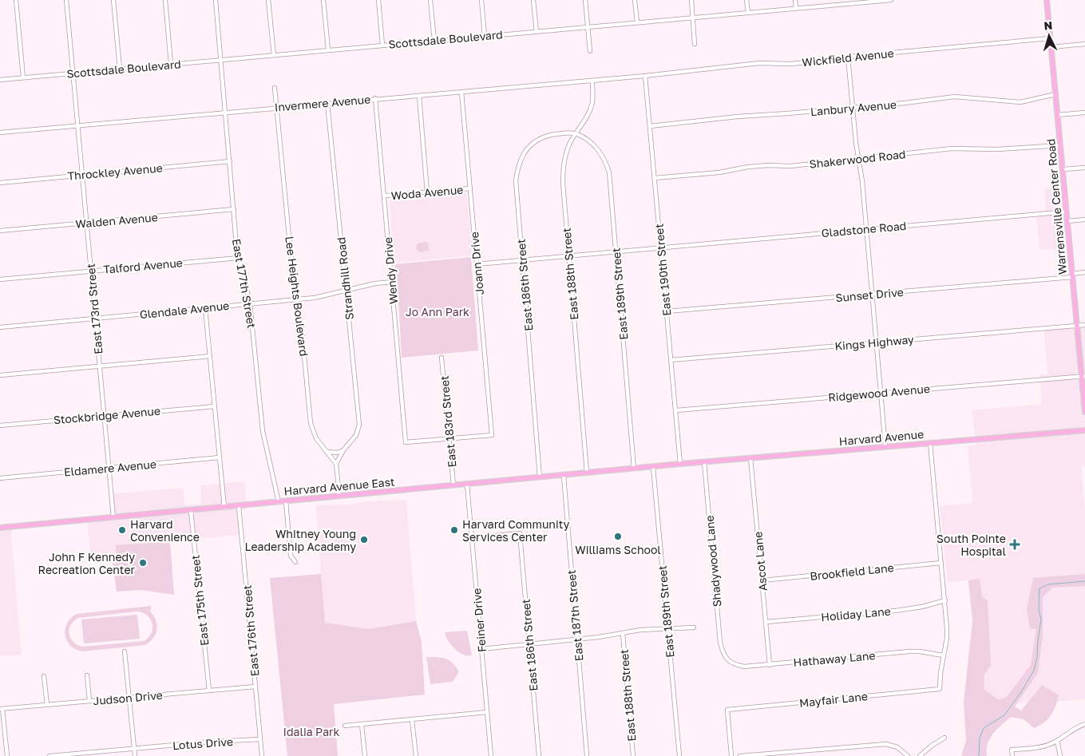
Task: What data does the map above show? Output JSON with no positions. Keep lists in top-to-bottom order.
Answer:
{
  "streets": {
    "main road": ["Warrensville Center Road", "Harvard Avenue", "Harvard Avenue East"],
    "street": [
      "Scottsdale Boulevard",
      "Wickfield Avenue",
      "Invermere Avenue",
      "Lanbury Avenue",
      "Shakerwood Road",
      "Throckley Avenue",
      "Woda Avenue",
      "Walden Avenue",
      "Gladstone Road",
      "Joann Drive",
      "Talford Avenue",
      "East 190th Street",
      "Wendy Drive",
      "East 188th Street",
      "Strandhill Road",
      "East 177th Street",
      "East 186th Street",
      "East 189th Street",
      "Sunset Drive",
      "Lee Heights Boulevard",
      "East 173rd Street",
      "Glendale Avenue",
      "Kings Highway",
      "Ridgewood Avenue",
      "Stockbridge Avenue",
      "East 183rd Street",
      "Eldamere Avenue",
      "Shadywood Lane",
      "Ascot Lane",
      "Brookfield Lane",
      "East 175th Street",
      "Holiday Lane",
      "East 187th Street",
      "Feiner Drive",
      "East 176th Street",
      "Hathaway Lane",
      "Judson Drive",
      "Mayfair Lane",
      "Lotus Drive"
    ]
  },
  "crossings": [
    ["Scottsdale Boulevard", "East 177th Street"],
    ["Scottsdale Boulevard", "East 173rd Street"],
    ["Wickfield Avenue", "Invermere Avenue"],
    ["Wickfield Avenue", "Warrensville Center Road"],
    ["Wickfield Avenue", "East 190th Street"],
    ["Invermere Avenue", "Joann Drive"],
    ["Invermere Avenue", "East 190th Street"],
    ["Invermere Avenue", "Wendy Drive"],
    ["Invermere Avenue", "East 188th Street"],
    ["Invermere Avenue", "Strandhill Road"],
    ["Invermere Avenue", "East 177th Street"],
    ["Invermere Avenue", "Lee Heights Boulevard"],
    ["Invermere Avenue", "East 173rd Street"],
    ["Lanbury Avenue", "Warrensville Center Road"],
    ["Lanbury Avenue", "East 190th Street"],
    ["Shakerwood Road", "Warrensville Center Road"],
    ["Shakerwood Road", "East 190th Street"],
    ["Throckley Avenue", "East 177th Street"],
    ["Throckley Avenue", "East 173rd Street"],
    ["Woda Avenue", "Joann Drive"],
    ["Woda Avenue", "Wendy Drive"],
    ["Warrensville Center Road", "Gladstone Road"],
    ["Warrensville Center Road", "Sunset Drive"],
    ["Warrensville Center Road", "Kings Highway"],
    ["Warrensville Center Road", "Ridgewood Avenue"],
    ["Walden Avenue", "East 177th Street"],
    ["Walden Avenue", "East 173rd Street"],
    ["Gladstone Road", "East 190th Street"],
    ["Joann Drive", "Wendy Drive"],
    ["Joann Drive", "East 183rd Street"],
    ["Talford Avenue", "East 177th Street"],
    ["Talford Avenue", "East 173rd Street"],
    ["East 190th Street", "Sunset Drive"],
    ["East 190th Street", "Kings Highway"],
    ["East 190th Street", "Ridgewood Avenue"],
    ["East 190th Street", "Harvard Avenue"],
    ["East 190th Street", "Harvard Avenue East"],
    ["Wendy Drive", "Glendale Avenue"],
    ["Wendy Drive", "East 183rd Street"],
    ["East 188th Street", "East 186th Street"],
    ["East 188th Street", "East 189th Street"],
    ["East 188th Street", "Harvard Avenue East"],
    ["Strandhill Road", "Lee Heights Boulevard"],
    ["Strandhill Road", "Glendale Avenue"],
    ["East 177th Street", "Glendale Avenue"],
    ["East 177th Street", "Harvard Avenue East"],
    ["East 186th Street", "East 189th Street"],
    ["East 186th Street", "Harvard Avenue East"],
    ["East 186th Street", "Feiner Drive"],
    ["East 189th Street", "Harvard Avenue East"],
    ["Lee Heights Boulevard", "Glendale Avenue"],
    ["East 173rd Street", "Glendale Avenue"],
    ["East 173rd Street", "Stockbridge Avenue"],
    ["East 173rd Street", "Eldamere Avenue"],
    ["East 173rd Street", "Harvard Avenue East"],
    ["East 183rd Street", "Harvard Avenue East"],
    ["Harvard Avenue", "Harvard Avenue East"],
    ["Harvard Avenue", "Shadywood Lane"],
    ["Harvard Avenue", "Ascot Lane"],
    ["Harvard Avenue East", "East 175th Street"],
    ["Harvard Avenue East", "East 187th Street"],
    ["Harvard Avenue East", "Feiner Drive"],
    ["Harvard Avenue East", "East 176th Street"],
    ["Shadywood Lane", "Hathaway Lane"],
    ["Ascot Lane", "Brookfield Lane"],
    ["Ascot Lane", "Holiday Lane"],
    ["Ascot Lane", "Hathaway Lane"],
    ["East 175th Street", "Judson Drive"],
    ["East 176th Street", "Judson Drive"],
    ["East 176th Street", "Lotus Drive"],
    ["Hathaway Lane", "Mayfair Lane"]
  ],
  "parks": ["Jo Ann Park", "Idalia Park"],
  "places": {
    "other": [
      "Harvard Convenience",
      "Harvard Community Services Center",
      "Williams School",
      "Whitney Young Leadership Academy",
      "John F Kennedy Recreation Center"
    ],
    "health": ["South Pointe Hospital"]
  },
  "north": "top"
}
